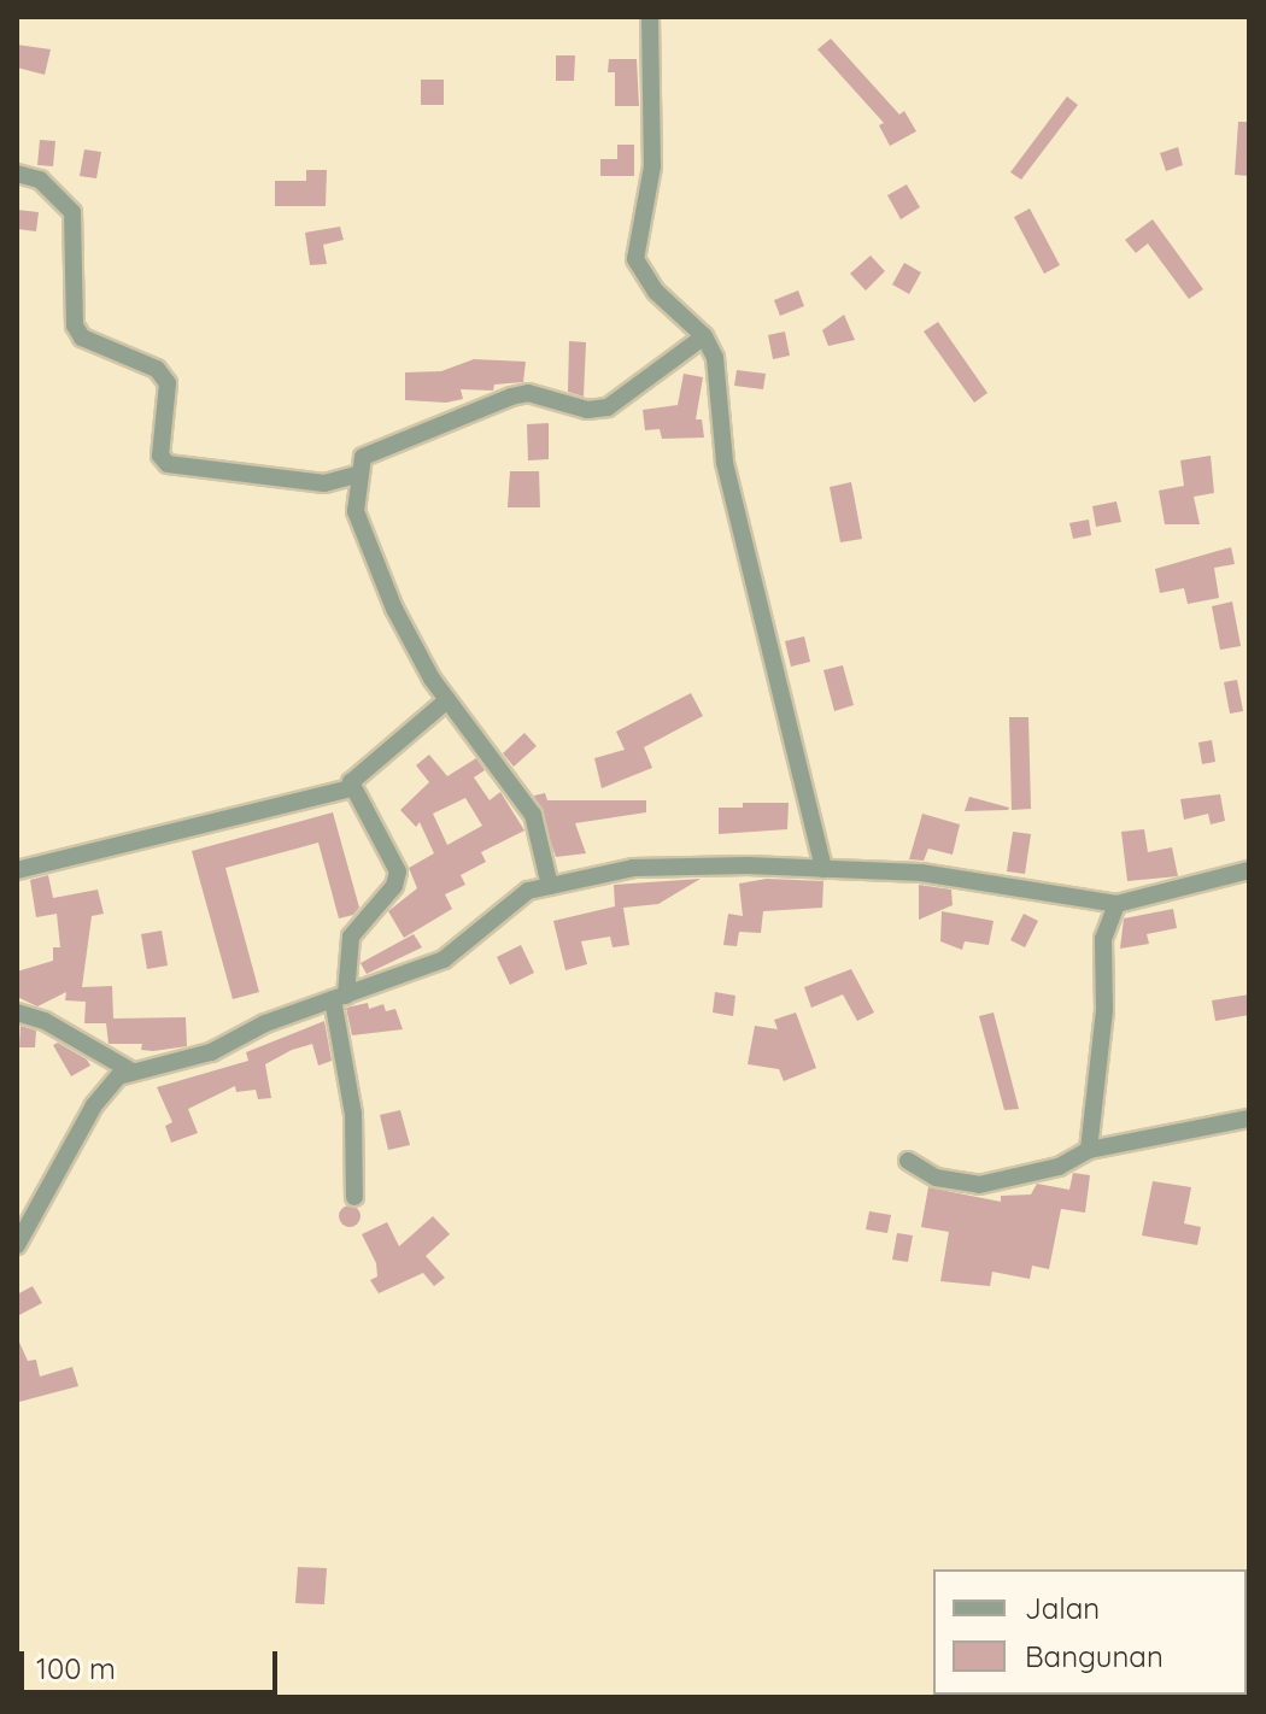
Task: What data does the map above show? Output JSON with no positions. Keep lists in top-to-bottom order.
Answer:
{
  "legend": ["Jalan", "Bangunan"],
  "scale_bar": "100 m"
}
